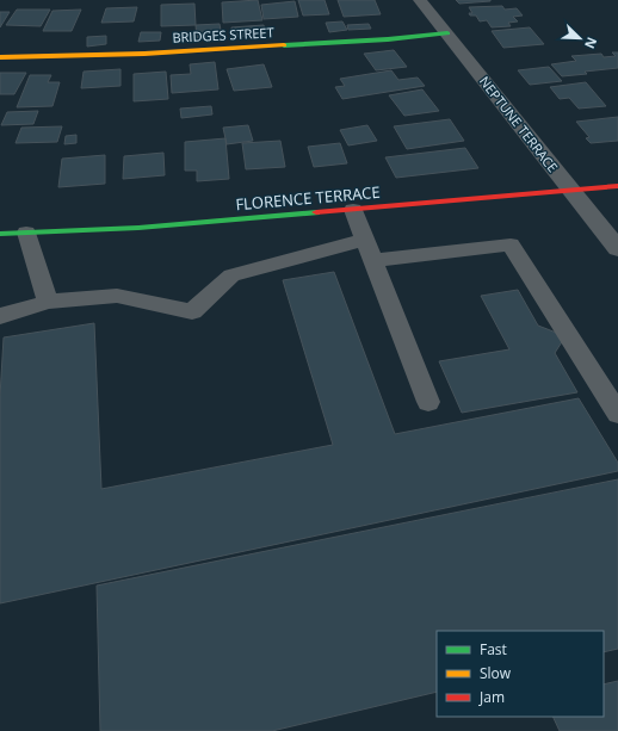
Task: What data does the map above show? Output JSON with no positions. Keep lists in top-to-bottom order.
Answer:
{
  "streets": {
    "street": ["BRIDGES STREET", "NEPTUNE TERRACE", "FLORENCE TERRACE"]
  },
  "crossings": [
    ["BRIDGES STREET", "NEPTUNE TERRACE"],
    ["NEPTUNE TERRACE", "FLORENCE TERRACE"]
  ],
  "legend": ["Fast", "Slow", "Jam"],
  "north": "bottom right"
}
